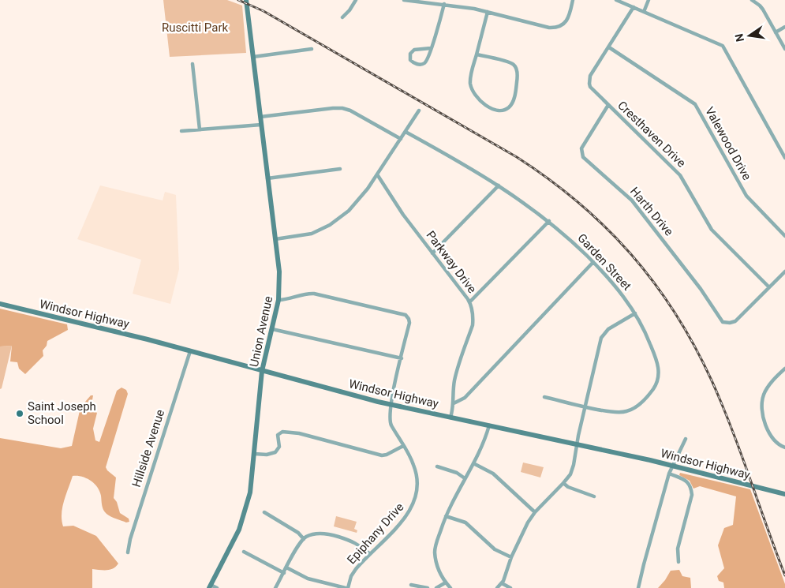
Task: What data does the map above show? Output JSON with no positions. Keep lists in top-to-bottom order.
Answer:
{
  "streets": {
    "main road": ["Windsor Highway", "Union Avenue"],
    "street": [
      "Cresthaven Drive",
      "Valewood Drive",
      "Harth Drive",
      "Parkway Drive",
      "Garden Street",
      "Hillside Avenue",
      "Epiphany Drive"
    ]
  },
  "crossings": [
    ["Cresthaven Drive", "Harth Drive"],
    ["Parkway Drive", "Windsor Highway"],
    ["Windsor Highway", "Union Avenue"],
    ["Windsor Highway", "Hillside Avenue"],
    ["Windsor Highway", "Epiphany Drive"],
    ["Union Avenue", "Epiphany Drive"]
  ],
  "parks": ["Ruscitti Park"],
  "places": ["Saint Joseph School"],
  "north": "left"
}
